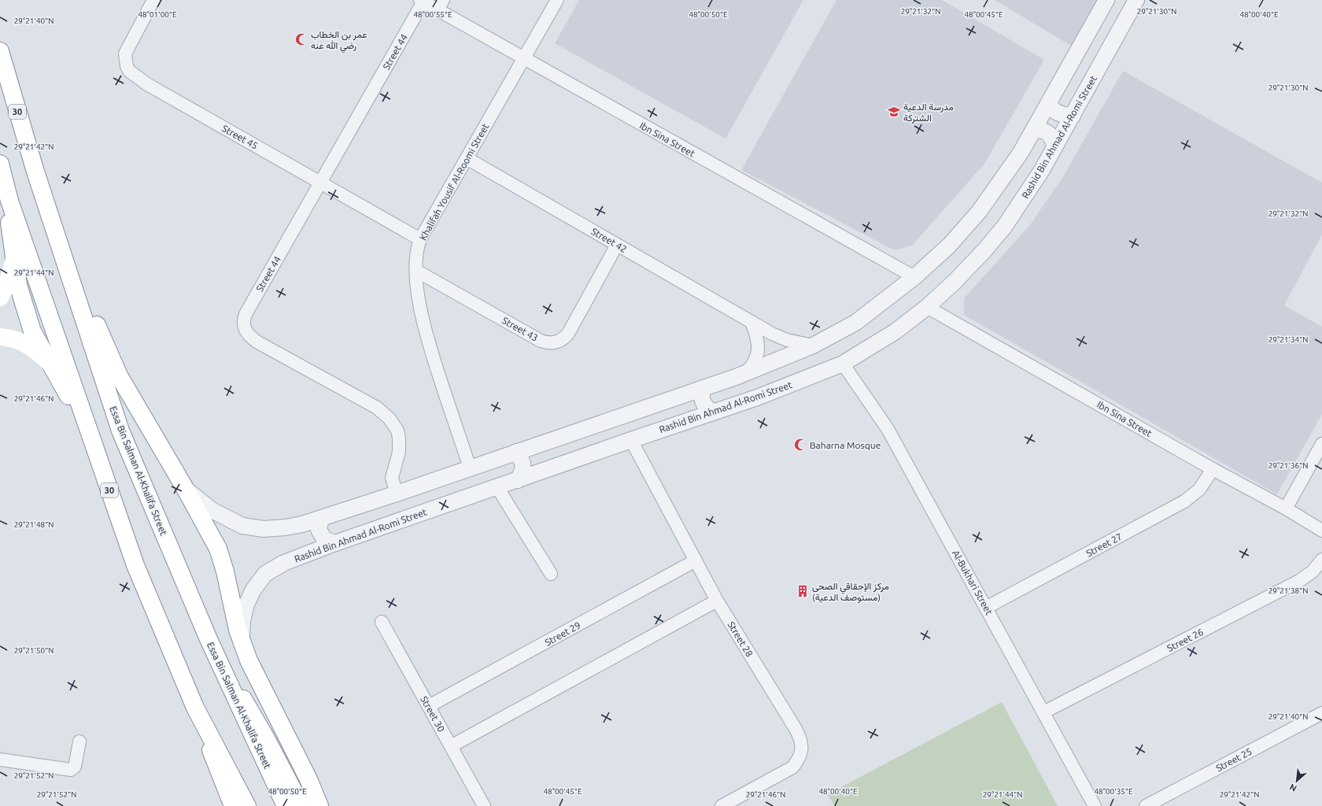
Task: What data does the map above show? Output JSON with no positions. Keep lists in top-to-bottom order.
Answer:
{
  "streets": {
    "main road": ["30", "Essa Bin Salman Al-Khalifa Street"],
    "street": [
      "Street 44",
      "Street 45",
      "Rashid Bin Ahmad Al-Romi Street",
      "Ibn Sina Street",
      "Khalifah Yousif Al-Roomi Street",
      "Street 42",
      "Street 43",
      "Street 27",
      "Al-Bukhari Street",
      "Street 29",
      "Street 28",
      "Street 26",
      "Street 30",
      "Street 25"
    ]
  },
  "crossings": [
    ["Street 44", "Street 45"],
    ["Street 44", "Ibn Sina Street"],
    ["Street 45", "Khalifah Yousif Al-Roomi Street"],
    ["Rashid Bin Ahmad Al-Romi Street", "Ibn Sina Street"],
    ["Rashid Bin Ahmad Al-Romi Street", "Al-Bukhari Street"],
    ["Rashid Bin Ahmad Al-Romi Street", "Street 28"],
    ["Ibn Sina Street", "Khalifah Yousif Al-Roomi Street"],
    ["Ibn Sina Street", "Street 27"],
    ["Khalifah Yousif Al-Roomi Street", "Street 42"],
    ["Khalifah Yousif Al-Roomi Street", "Street 43"],
    ["Street 42", "Street 43"],
    ["Street 27", "Al-Bukhari Street"],
    ["Al-Bukhari Street", "Street 26"],
    ["Street 29", "Street 28"],
    ["Street 29", "Street 30"]
  ],
  "places": {
    "mosque": ["عمر بن الخطاب رضي الله عنه", "Baharna Mosque"],
    "school or university": ["مدرسة الدعية الشتركة"],
    "building": ["مركز الإحقاقي الصحي (مستوصف الدعية)"]
  },
  "north": "bottom left",
  "coordinates": [
    "29°21'32\"N",
    "29°21'30\"N",
    "48°01'00\"E",
    "48°00'55\"E",
    "48°00'50\"E",
    "48°00'45\"E",
    "48°00'40\"E",
    "29°21'40\"N",
    "29°21'42\"N",
    "29°21'44\"N",
    "29°21'34\"N",
    "29°21'46\"N",
    "29°21'36\"N",
    "29°21'48\"N",
    "29°21'38\"N",
    "29°21'50\"N",
    "29°21'52\"N",
    "48°00'35\"E"
  ]
}
